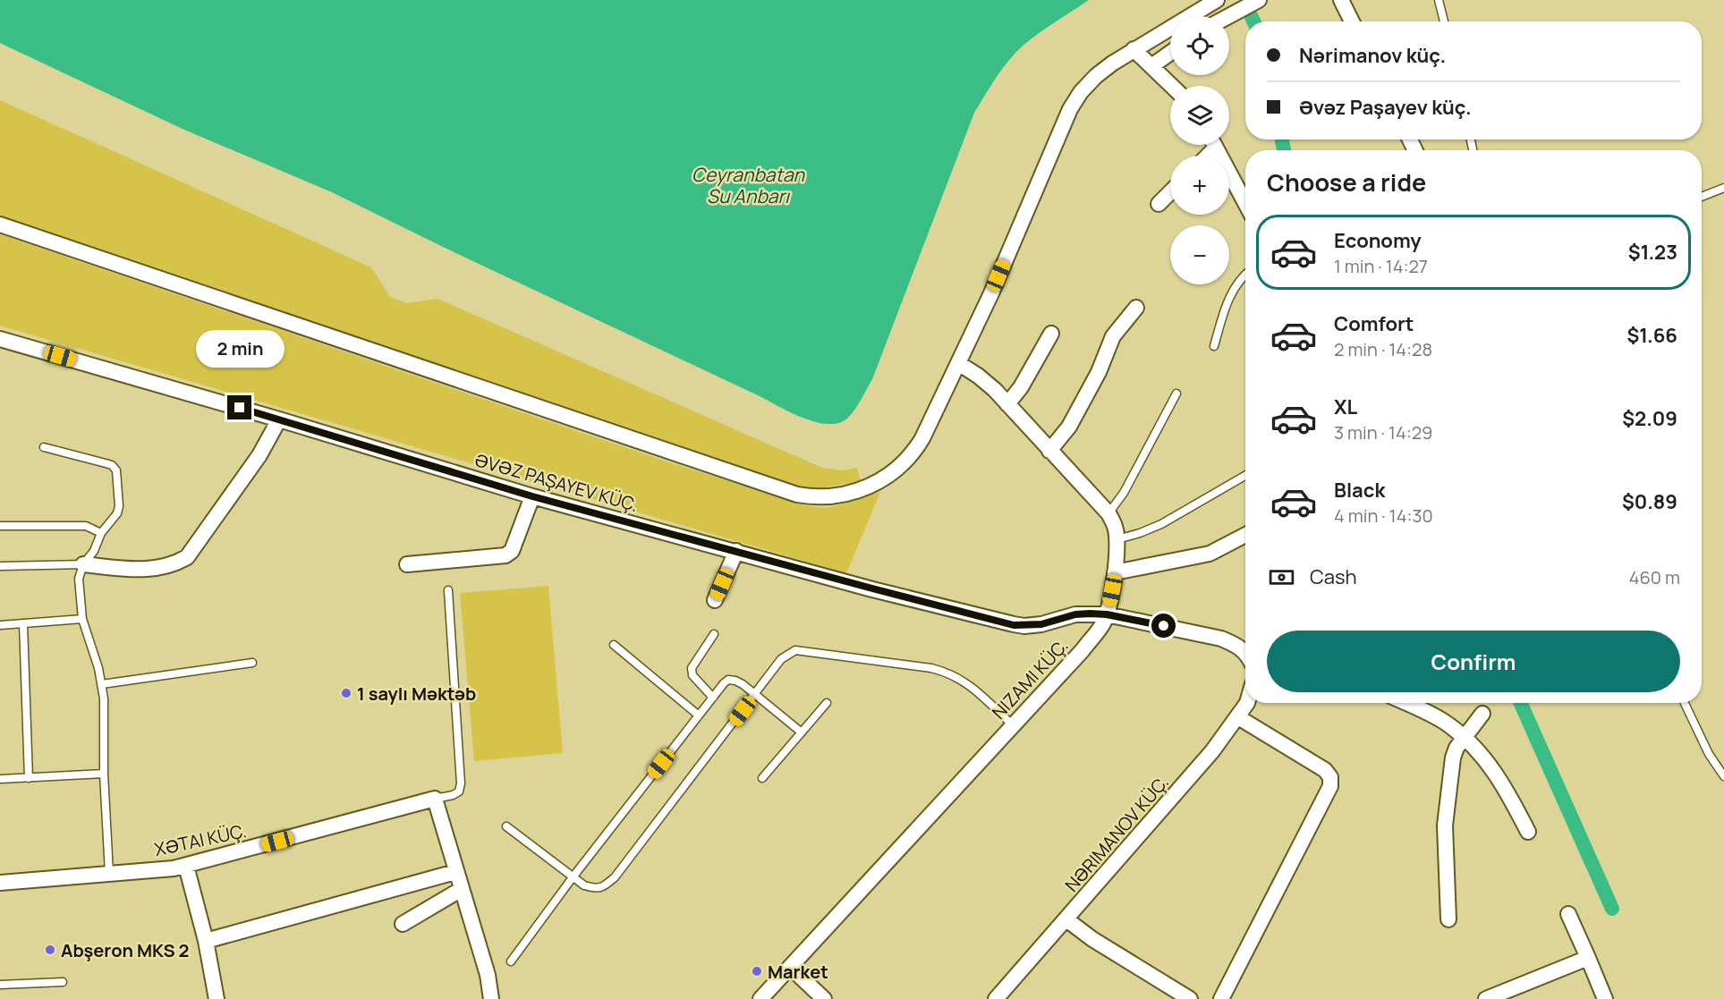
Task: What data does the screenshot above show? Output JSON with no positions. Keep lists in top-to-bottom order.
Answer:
{
  "streets": {
    "street": [
      "ƏVƏZ PAŞAYEV KÜÇ.",
      "NIZAMI KÜÇ.",
      "NƏRIMANOV KÜÇ.",
      "XƏTAI KÜÇ."
    ]
  },
  "crossings": [
    ["ƏVƏZ PAŞAYEV KÜÇ.", "NIZAMI KÜÇ."]
  ],
  "water": ["Ceyranbatan Su Anbarı"],
  "places": ["1 saylı Məktəb", "Abşeron MKS 2", "Market"],
  "page": {
    "map_buttons": ["+", "−"],
    "banner": ["Nərimanov küç.", "Əvəz Paşayev küç."],
    "heading": "Choose a ride",
    "list": [
      {
        "name": "Economy",
        "note": "1 min · 14:27",
        "value": "$1.23"
      },
      {
        "name": "Comfort",
        "note": "2 min · 14:28",
        "value": "$1.66"
      },
      {
        "name": "XL",
        "note": "3 min · 14:29",
        "value": "$2.09"
      },
      {
        "name": "Black",
        "note": "4 min · 14:30",
        "value": "$0.89"
      }
    ],
    "bubble": "2 min",
    "pay": ["Cash", "460 m"],
    "buttons": "Confirm"
  }
}
